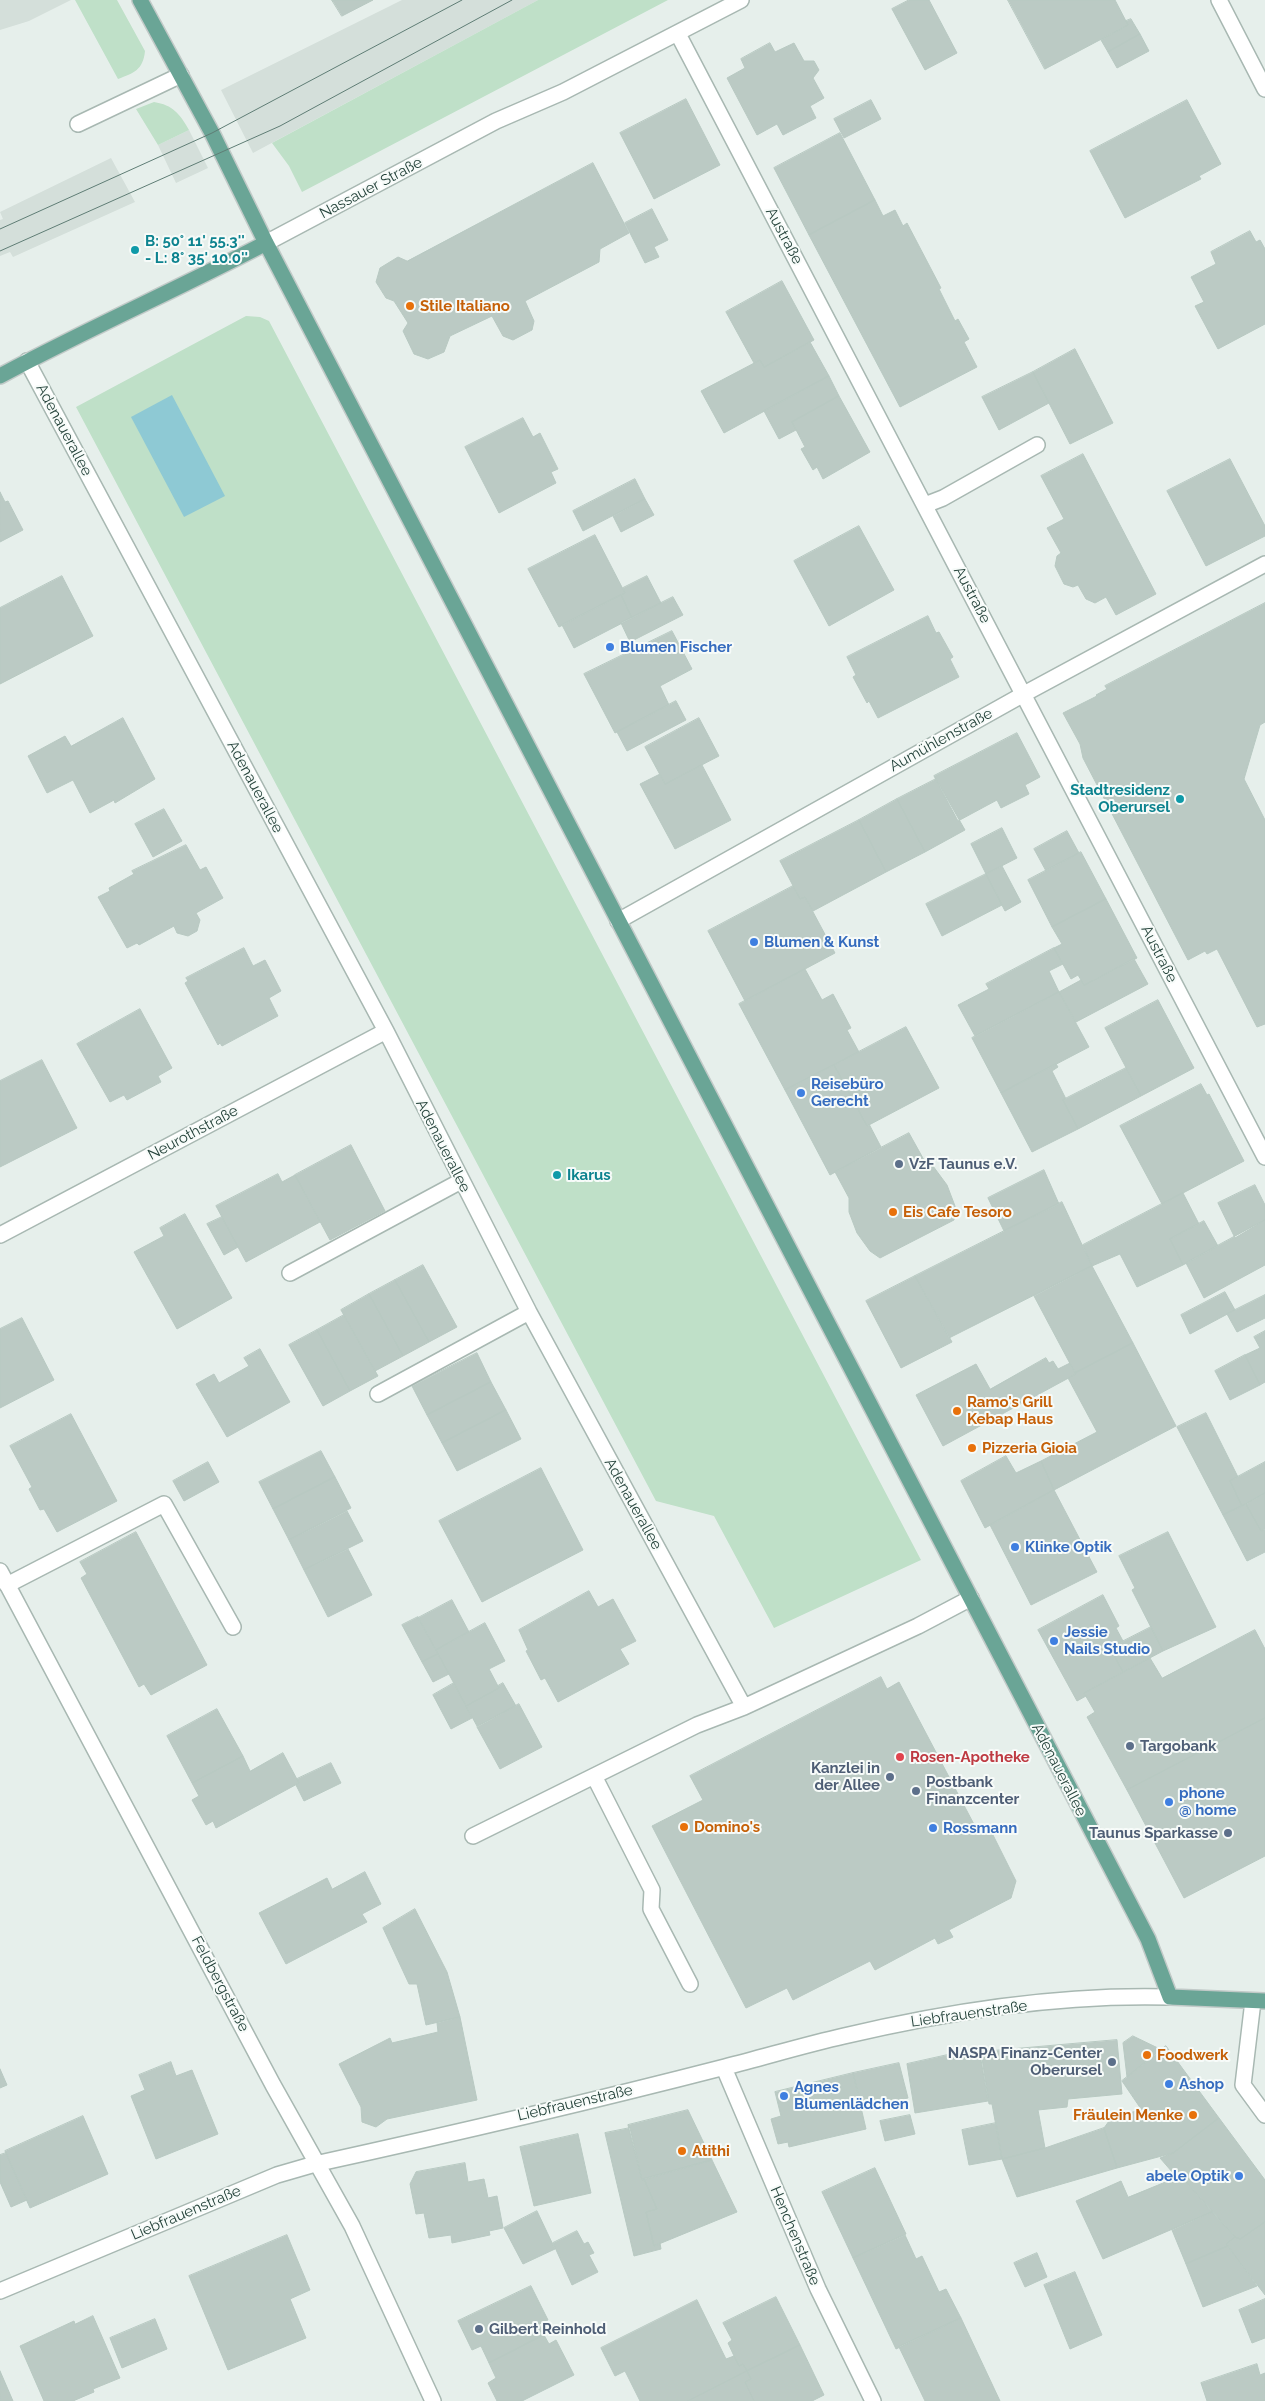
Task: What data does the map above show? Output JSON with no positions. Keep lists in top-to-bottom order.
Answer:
{
  "streets": {
    "main road": ["Nassauer Straße", "Adenauerallee"],
    "street": [
      "Austraße",
      "Aumühlenstraße",
      "Neurothstraße",
      "Feldbergstraße",
      "Liebfrauenstraße",
      "Henchenstraße"
    ]
  },
  "crossings": [
    ["Nassauer Straße", "Austraße"],
    ["Nassauer Straße", "Adenauerallee"],
    ["Austraße", "Aumühlenstraße"],
    ["Adenauerallee", "Aumühlenstraße"],
    ["Adenauerallee", "Neurothstraße"],
    ["Adenauerallee", "Liebfrauenstraße"],
    ["Feldbergstraße", "Liebfrauenstraße"],
    ["Liebfrauenstraße", "Henchenstraße"]
  ],
  "places": [
    "B: 50° 11' 55.3'' - L: 8° 35' 10.0''",
    "Stile Italiano",
    "Blumen Fischer",
    "Stadtresidenz Oberursel",
    "Blumen & Kunst",
    "Reisebüro Gerecht",
    "VzF Taunus e.V.",
    "Ikarus",
    "Eis Cafe Tesoro",
    "Ramo's Grill Kebap Haus",
    "Pizzeria Gioia",
    "Klinke Optik",
    "Jessie Nails Studio",
    "Targobank",
    "Rosen-Apotheke",
    "Kanzlei in der Allee",
    "Postbank Finanzcenter",
    "phone @ home",
    "Domino's",
    "Rossmann",
    "Taunus Sparkasse",
    "Foodwerk",
    "NASPA Finanz-Center Oberursel",
    "Ashop",
    "Agnes Blumenlädchen",
    "Fräulein Menke",
    "Atithi",
    "abele Optik",
    "Gilbert Reinhold"
  ]
}
